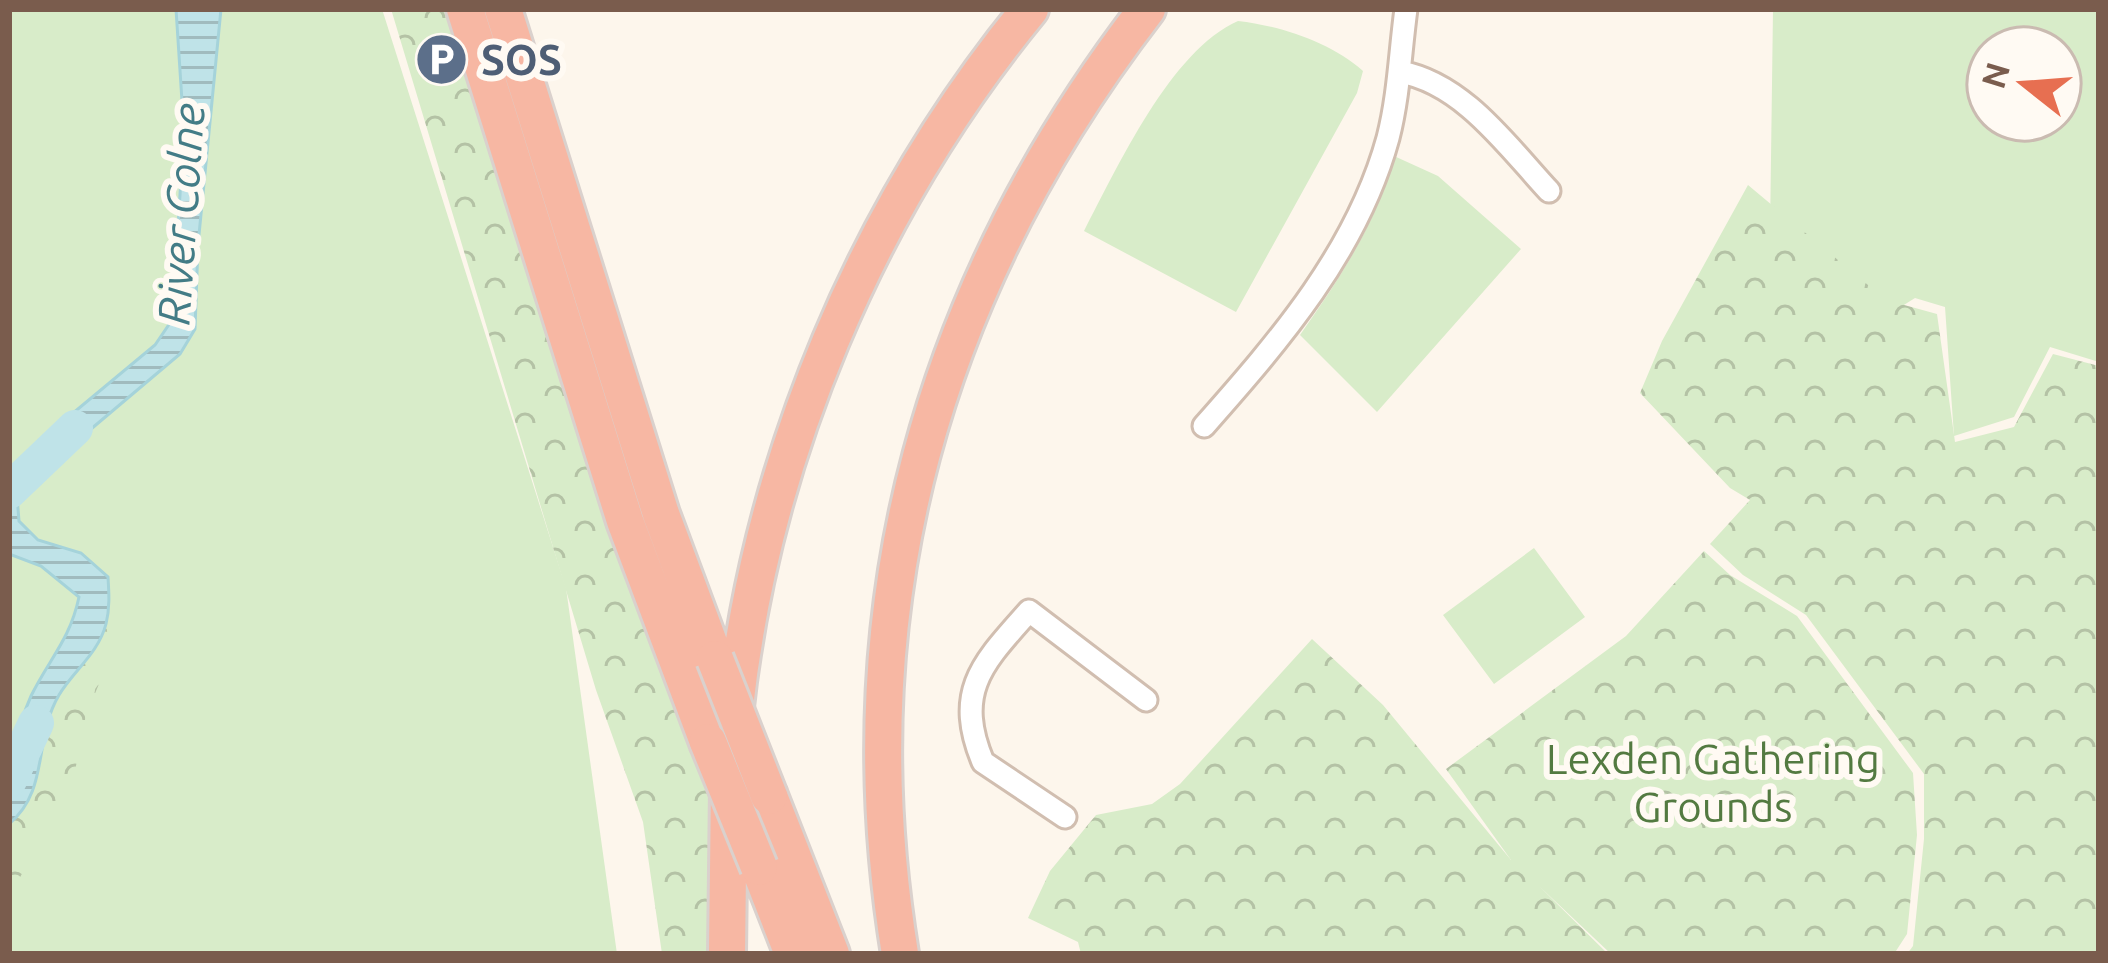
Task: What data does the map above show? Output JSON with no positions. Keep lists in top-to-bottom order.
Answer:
{
  "water": ["River Colne"],
  "parks": ["Lexden Gathering Grounds"],
  "places": {
    "parking": ["SOS"]
  },
  "north": "left"
}
